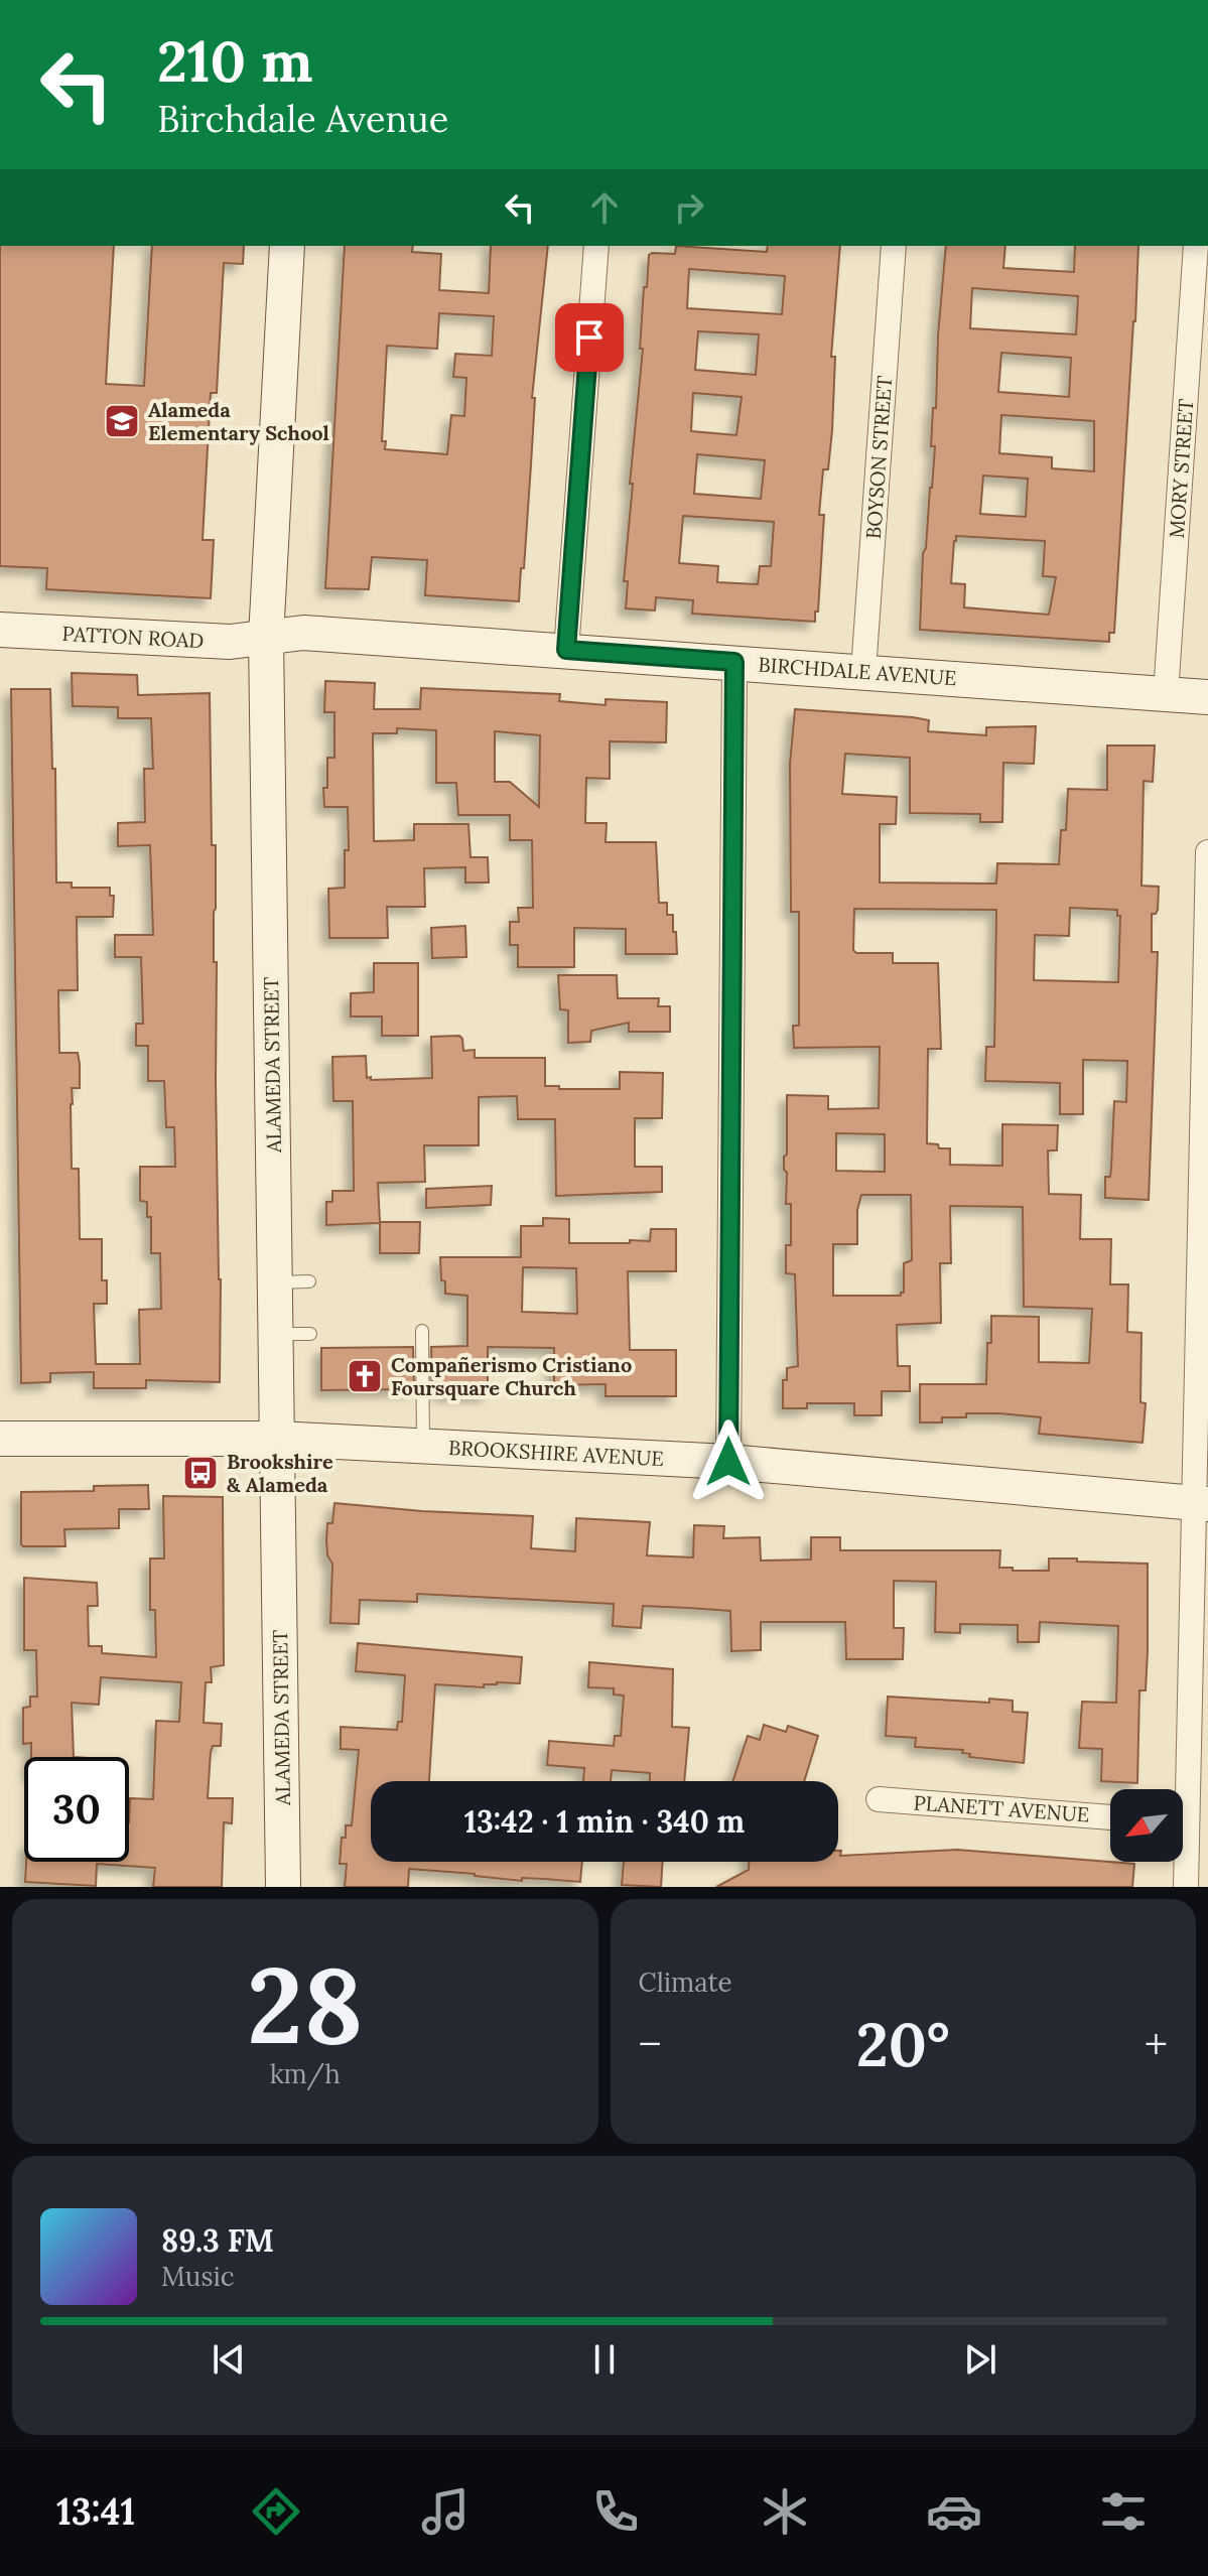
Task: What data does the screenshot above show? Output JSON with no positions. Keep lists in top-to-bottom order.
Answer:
{
  "streets": {
    "street": [
      "BOYSON STREET",
      "MORY STREET",
      "PATTON ROAD",
      "BIRCHDALE AVENUE",
      "ALAMEDA STREET",
      "BROOKSHIRE AVENUE",
      "PLANETT AVENUE"
    ]
  },
  "crossings": [
    ["BOYSON STREET", "BIRCHDALE AVENUE"],
    ["MORY STREET", "BIRCHDALE AVENUE"],
    ["PATTON ROAD", "BIRCHDALE AVENUE"],
    ["PATTON ROAD", "ALAMEDA STREET"],
    ["BIRCHDALE AVENUE", "ALAMEDA STREET"],
    ["ALAMEDA STREET", "BROOKSHIRE AVENUE"]
  ],
  "places": {
    "school or university": ["Alameda Elementary School"],
    "church": ["Compañerismo Cristiano Foursquare Church"],
    "bus stop": ["Brookshire & Alameda"]
  },
  "north": "bottom left",
  "page": {
    "turn": ["210 m", "Birchdale Avenue"],
    "limit": "30",
    "trip": "13:42 · 1 min · 340 m",
    "tile": [
      ["28", "km/h"],
      "Climate"
    ],
    "heat": ["−", "20°", "+"],
    "song": ["89.3 FM", "Music"],
    "tabs": "13:41"
  }
}
